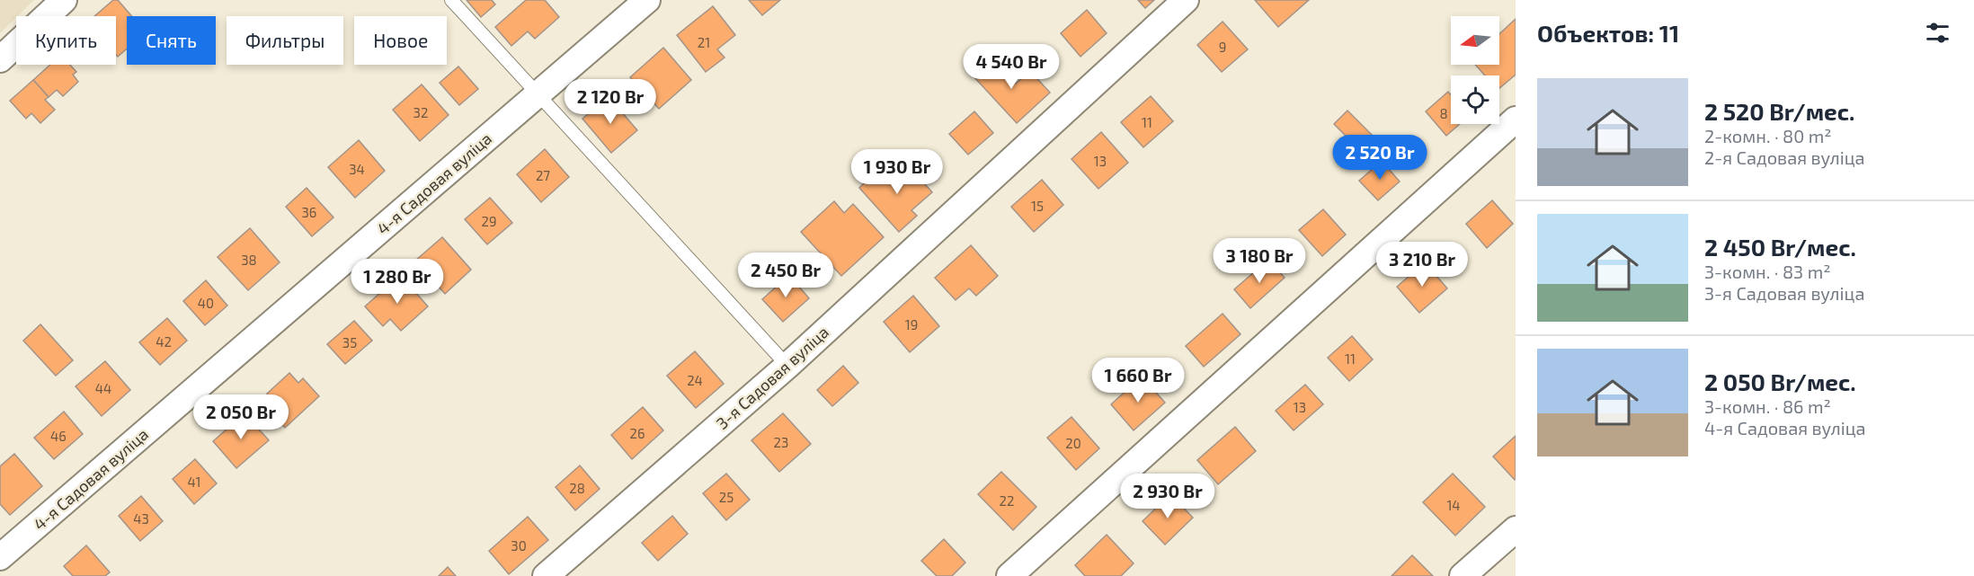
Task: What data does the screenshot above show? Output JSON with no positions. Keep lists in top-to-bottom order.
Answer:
{
  "streets": {
    "street": ["4-я Садовая вуліца", "3-я Садовая вуліца"]
  },
  "house_numbers": [
    "21",
    "9",
    "32",
    "8",
    "11",
    "13",
    "34",
    "27",
    "15",
    "36",
    "29",
    "38",
    "40",
    "19",
    "42",
    "35",
    "11",
    "24",
    "44",
    "13",
    "26",
    "46",
    "23",
    "20",
    "41",
    "28",
    "25",
    "22",
    "14",
    "43",
    "30"
  ],
  "north": "left",
  "page": {
    "heading": "Объектов: 11",
    "chip": [
      "Купить",
      "Снять",
      "Фильтры",
      "Новое"
    ],
    "price": [
      "4 540 Br",
      "2 120 Br",
      "2 520 Br",
      "1 930 Br",
      "3 180 Br",
      "3 210 Br",
      "2 450 Br",
      "1 280 Br",
      "1 660 Br",
      "2 050 Br",
      "2 930 Br"
    ],
    "list": [
      {
        "name": "2 520 Br/мес.",
        "note": "2-комн. · 80 m² · 2-я Садовая вуліца"
      },
      {
        "name": "2 450 Br/мес.",
        "note": "3-комн. · 83 m² · 3-я Садовая вуліца"
      },
      {
        "name": "2 050 Br/мес.",
        "note": "3-комн. · 86 m² · 4-я Садовая вуліца"
      }
    ]
  }
}
